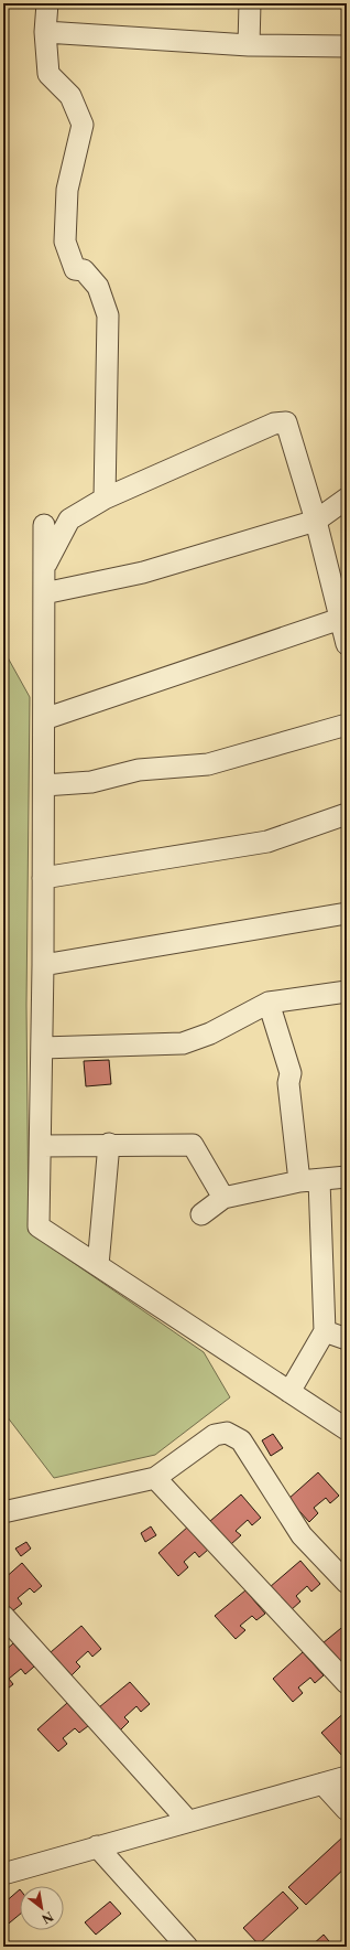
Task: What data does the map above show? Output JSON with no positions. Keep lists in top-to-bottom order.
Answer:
{
  "north": "bottom right"
}
